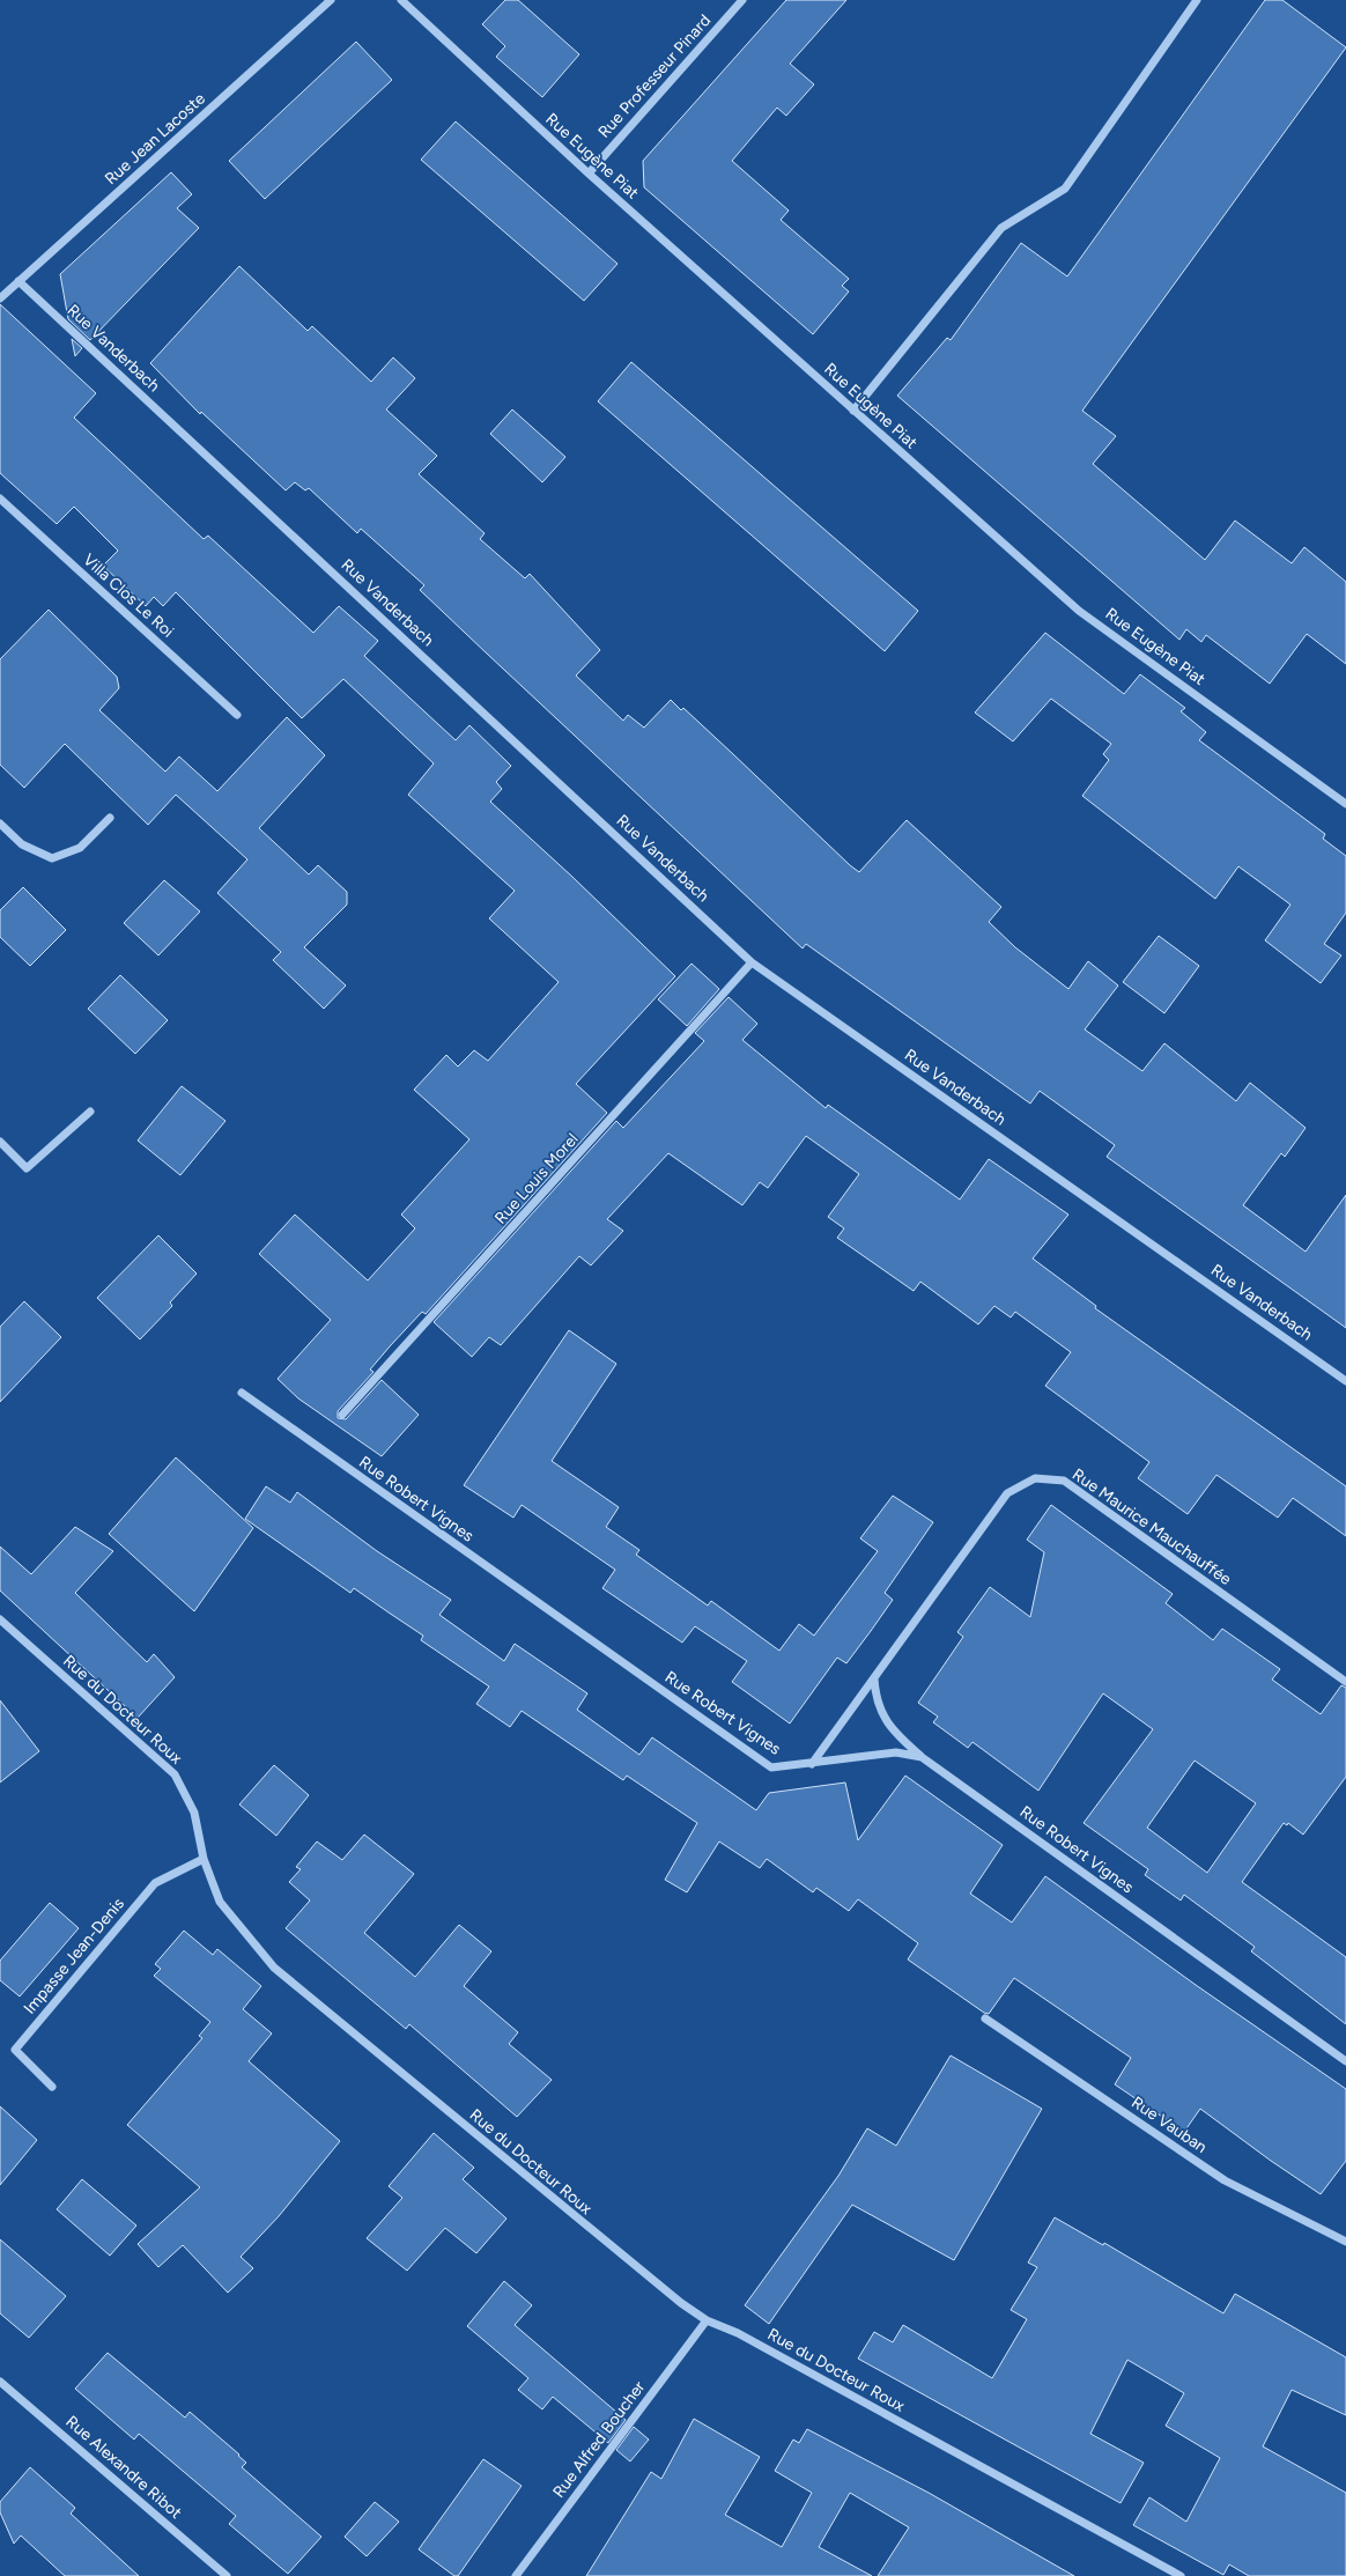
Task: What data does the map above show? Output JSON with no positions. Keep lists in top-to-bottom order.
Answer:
{
  "streets": {
    "street": [
      "Rue Professeur Pinard",
      "Rue Jean Lacoste",
      "Rue Eugène Piat",
      "Rue Vanderbach",
      "Villa Clos Le Roi",
      "Rue Louis Morel",
      "Rue Robert Vignes",
      "Rue Maurice Mauchauffée",
      "Rue du Docteur Roux",
      "Impasse Jean-Denis",
      "Rue Vauban",
      "Rue Alfred Boucher",
      "Rue Alexandre Ribot"
    ]
  },
  "crossings": [
    ["Rue Professeur Pinard", "Rue Eugène Piat"],
    ["Rue Jean Lacoste", "Rue Vanderbach"],
    ["Rue Vanderbach", "Rue Louis Morel"],
    ["Rue Robert Vignes", "Rue Maurice Mauchauffée"],
    ["Rue du Docteur Roux", "Impasse Jean-Denis"],
    ["Rue du Docteur Roux", "Rue Alfred Boucher"]
  ]
}
